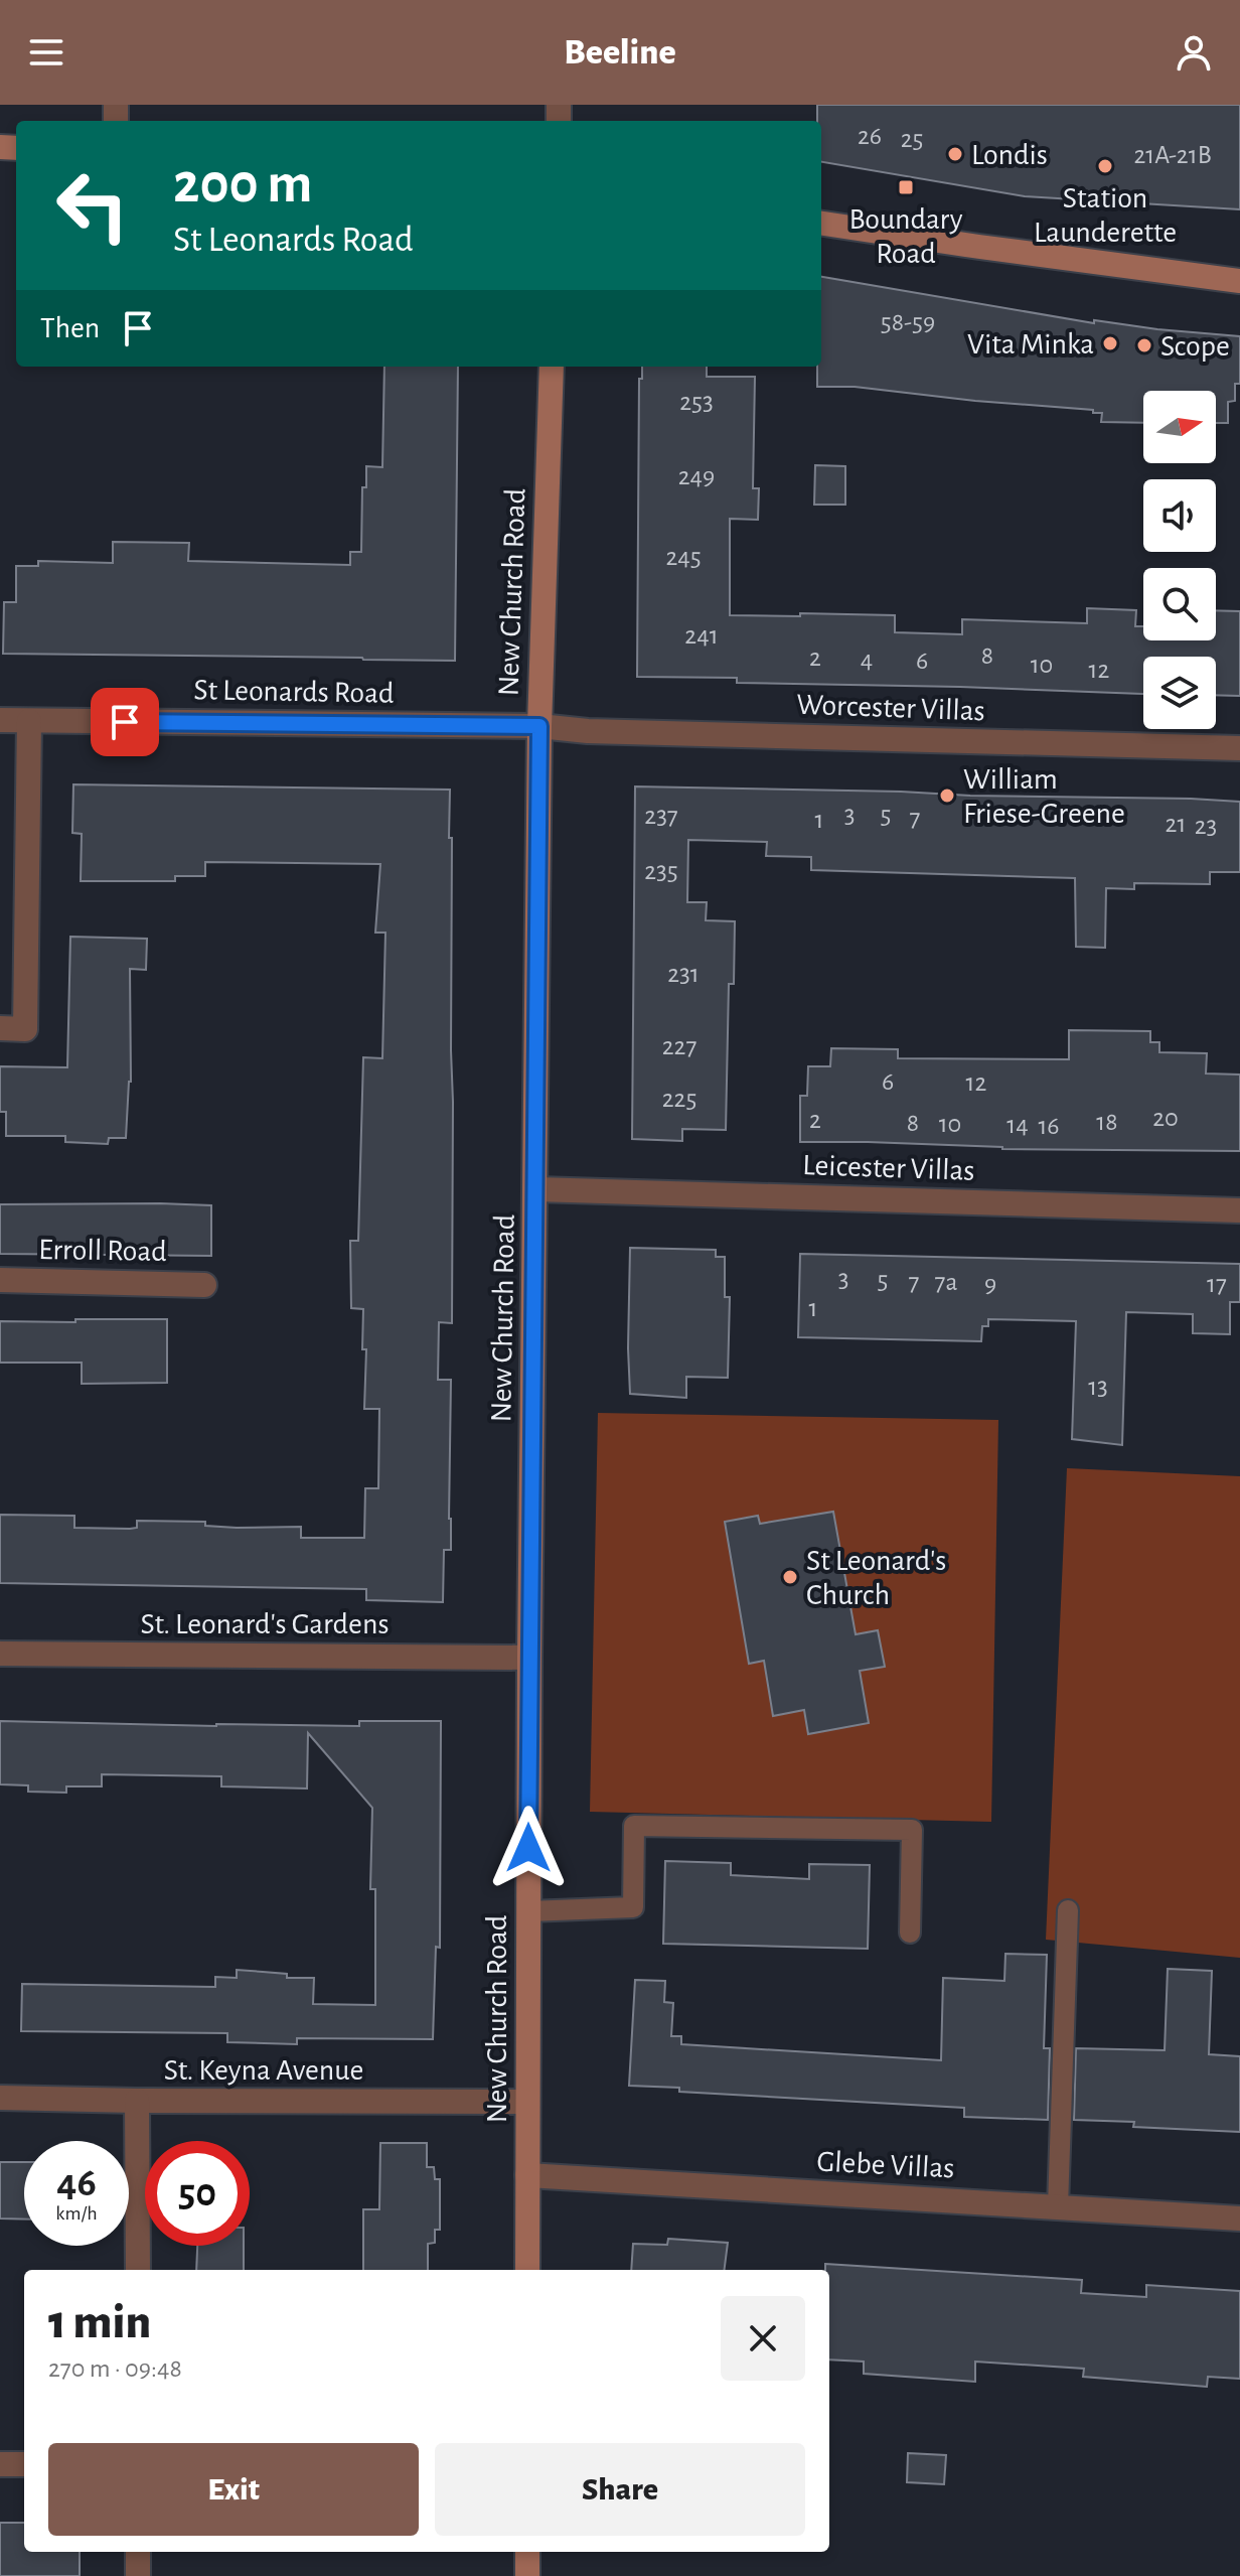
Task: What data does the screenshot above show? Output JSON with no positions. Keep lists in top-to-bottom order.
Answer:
{
  "streets": {
    "main road": ["New Church Road"],
    "street": [
      "St Leonards Road",
      "Worcester Villas",
      "Leicester Villas",
      "Erroll Road",
      "St. Leonard's Gardens",
      "St. Keyna Avenue",
      "Glebe Villas"
    ]
  },
  "crossings": [
    ["New Church Road", "St Leonards Road"],
    ["New Church Road", "Worcester Villas"],
    ["New Church Road", "Leicester Villas"],
    ["New Church Road", "St. Leonard's Gardens"],
    ["New Church Road", "St. Keyna Avenue"],
    ["New Church Road", "Glebe Villas"],
    ["St Leonards Road", "Worcester Villas"]
  ],
  "places": {
    "other": [
      "Londis",
      "Station Launderette",
      "Vita Minka",
      "Scope",
      "William Friese-Greene",
      "St Leonard's Church"
    ],
    "transit": ["Boundary Road"]
  },
  "house_numbers": [
    "26",
    "25",
    "21A-21B",
    "58-59",
    "253",
    "249",
    "245",
    "241",
    "8",
    "2",
    "4",
    "6",
    "10",
    "12",
    "3",
    "5",
    "237",
    "7",
    "1",
    "21",
    "23",
    "235",
    "231",
    "227",
    "6",
    "12",
    "225",
    "20",
    "2",
    "18",
    "8",
    "10",
    "14",
    "16",
    "3",
    "5",
    "7",
    "7a",
    "9",
    "17",
    "1",
    "13"
  ],
  "north": "right",
  "page": {
    "header": "Beeline",
    "turn": ["200 m", "St Leonards Road"],
    "then": "Then",
    "speed": "46 km/h",
    "limit": "50",
    "heading": ["1 min", "270 m · 09:48"],
    "buttons": ["Exit", "Share"]
  }
}
